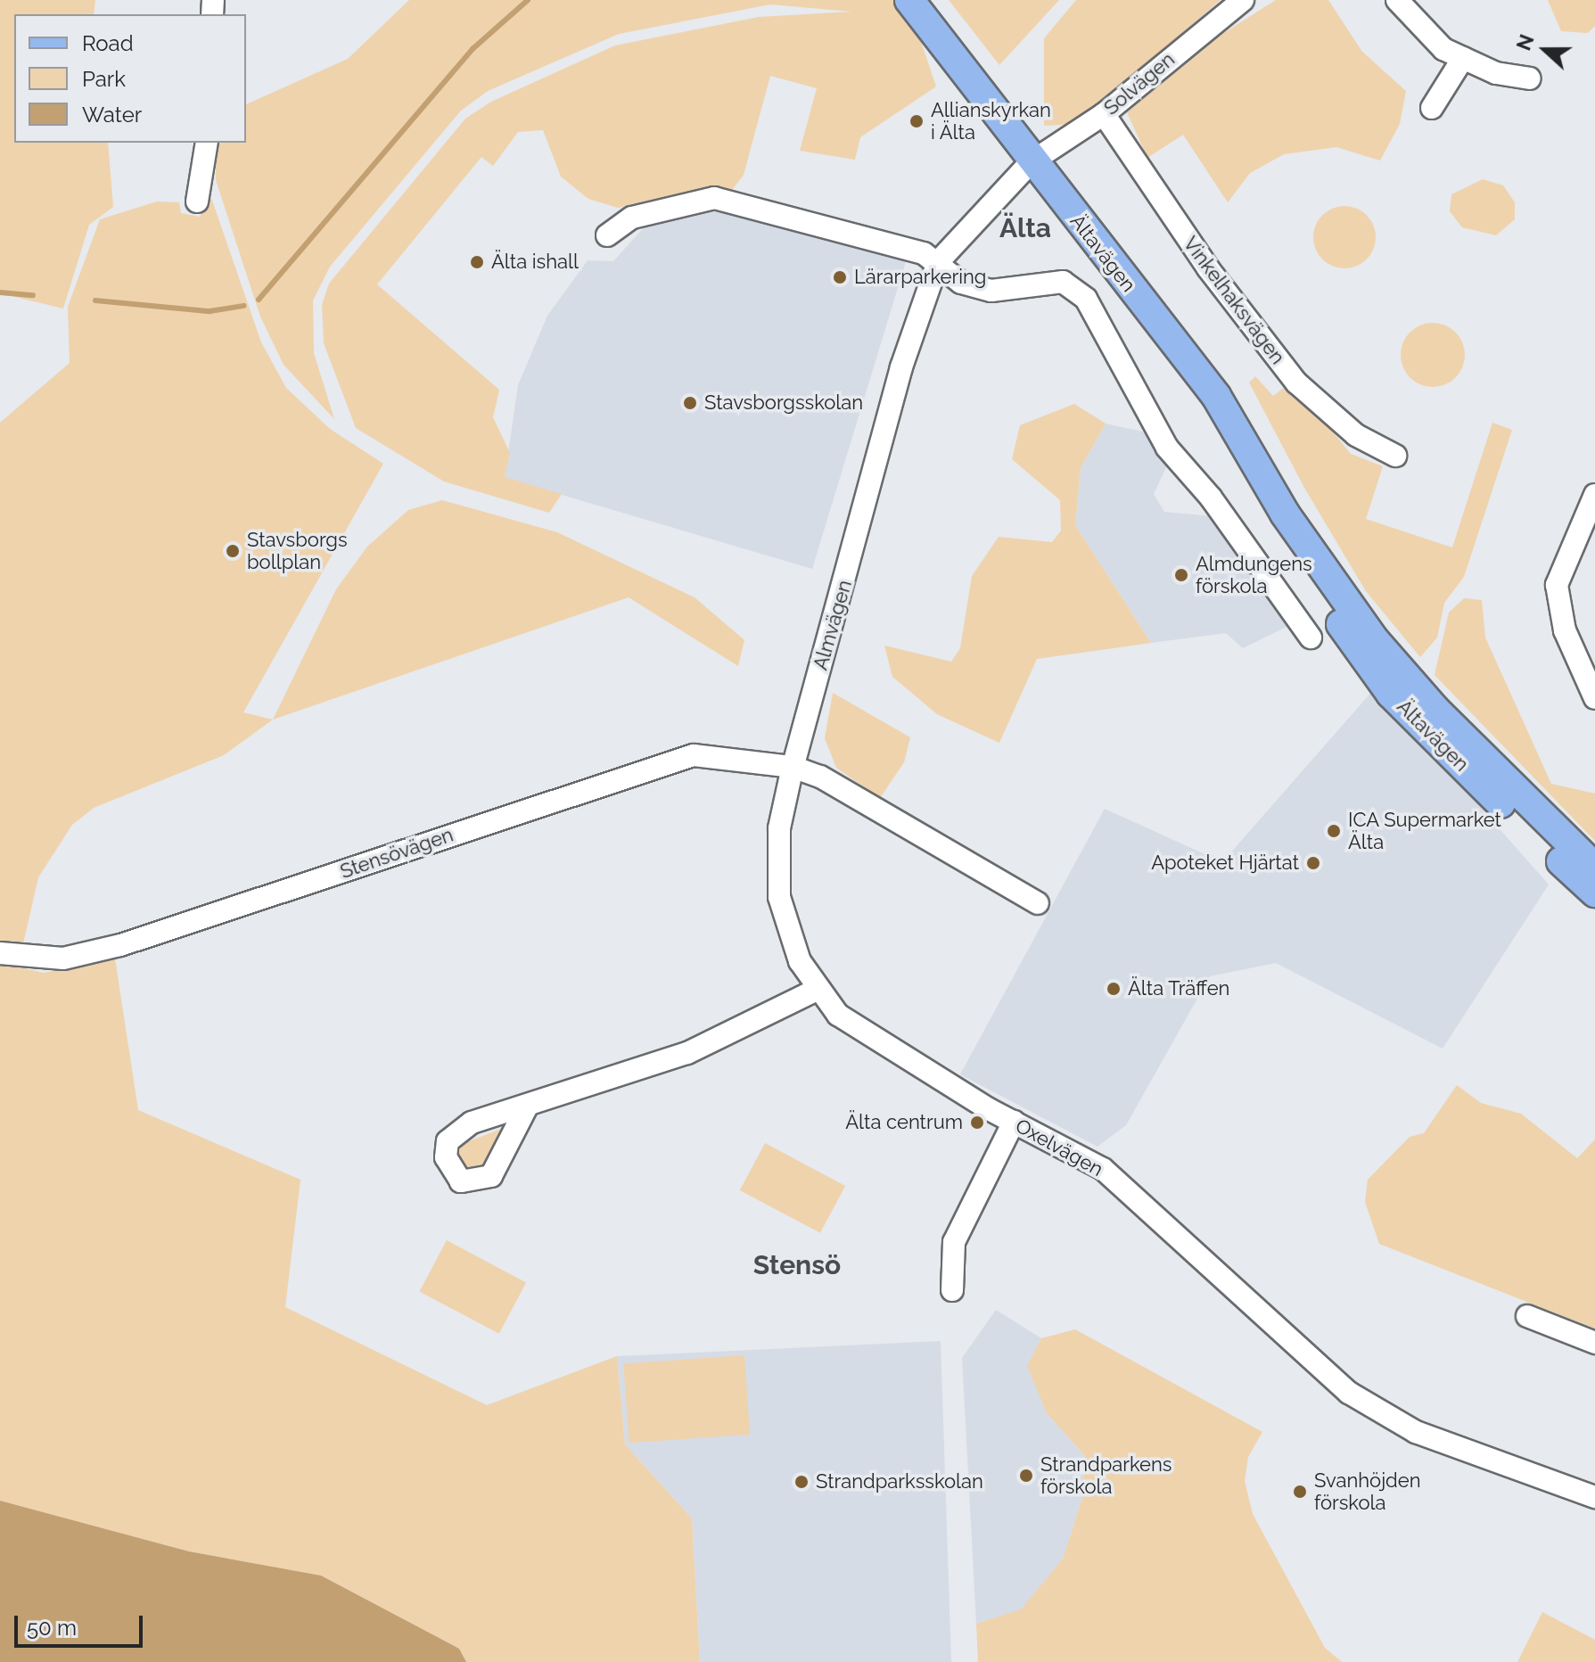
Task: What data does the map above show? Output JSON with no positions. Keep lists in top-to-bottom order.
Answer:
{
  "streets": {
    "main road": ["Ältavägen"],
    "street": [
      "Solvägen",
      "Vinkelhaksvägen",
      "Almvägen",
      "Stensövägen",
      "Oxelvägen"
    ]
  },
  "crossings": [
    ["Solvägen", "Ältavägen"],
    ["Solvägen", "Vinkelhaksvägen"],
    ["Solvägen", "Almvägen"],
    ["Ältavägen", "Almvägen"],
    ["Almvägen", "Stensövägen"],
    ["Almvägen", "Oxelvägen"]
  ],
  "districts": ["Älta", "Stensö"],
  "places": [
    "Allianskyrkan i Älta",
    "Älta ishall",
    "Lärarparkering",
    "Stavsborgsskolan",
    "Stavsborgs bollplan",
    "Almdungens förskola",
    "ICA Supermarket Älta",
    "Apoteket Hjärtat",
    "Älta Träffen",
    "Älta centrum",
    "Strandparkens förskola",
    "Strandparksskolan",
    "Svanhöjden förskola"
  ],
  "legend": ["Road", "Park", "Water"],
  "scale_bar": "50 m",
  "north": "left"
}
